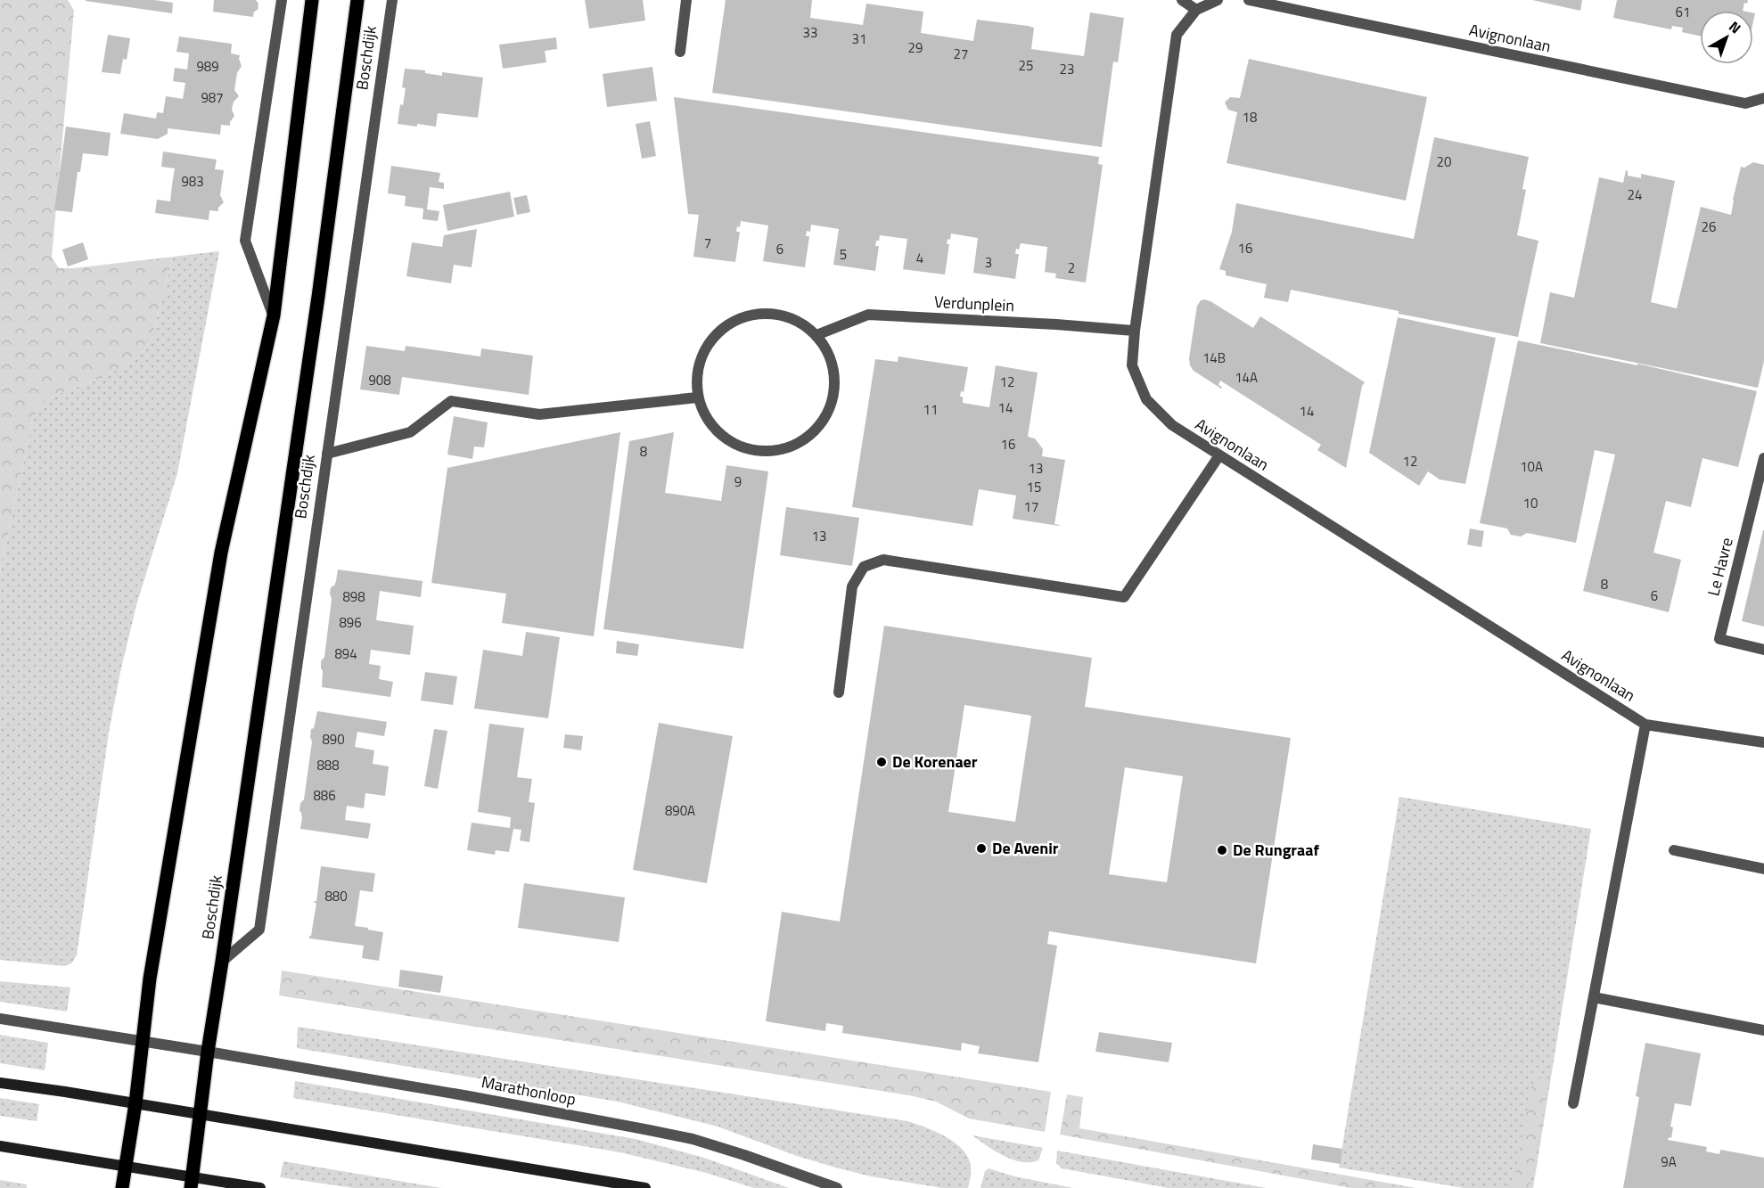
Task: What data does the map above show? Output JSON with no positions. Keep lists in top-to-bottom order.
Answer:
{
  "streets": {
    "main road": ["Boschdijk"],
    "street": [
      "Avignonlaan",
      "Verdunplein",
      "Le Havre",
      "Marathonloop"
    ]
  },
  "crossings": [
    ["Avignonlaan", "Verdunplein"],
    ["Boschdijk", "Marathonloop"]
  ],
  "places": ["De Korenaer", "De Avenir", "De Rungraaf"],
  "house_numbers": [
    "61",
    "33",
    "31",
    "29",
    "27",
    "25",
    "989",
    "23",
    "987",
    "18",
    "20",
    "983",
    "24",
    "26",
    "7",
    "16",
    "6",
    "5",
    "4",
    "3",
    "2",
    "14B",
    "14A",
    "908",
    "12",
    "14",
    "11",
    "14",
    "16",
    "8",
    "12",
    "10A",
    "13",
    "9",
    "15",
    "10",
    "17",
    "13",
    "8",
    "6",
    "898",
    "896",
    "894",
    "890",
    "888",
    "886",
    "890A",
    "880",
    "9A"
  ],
  "north": "top right"
}
